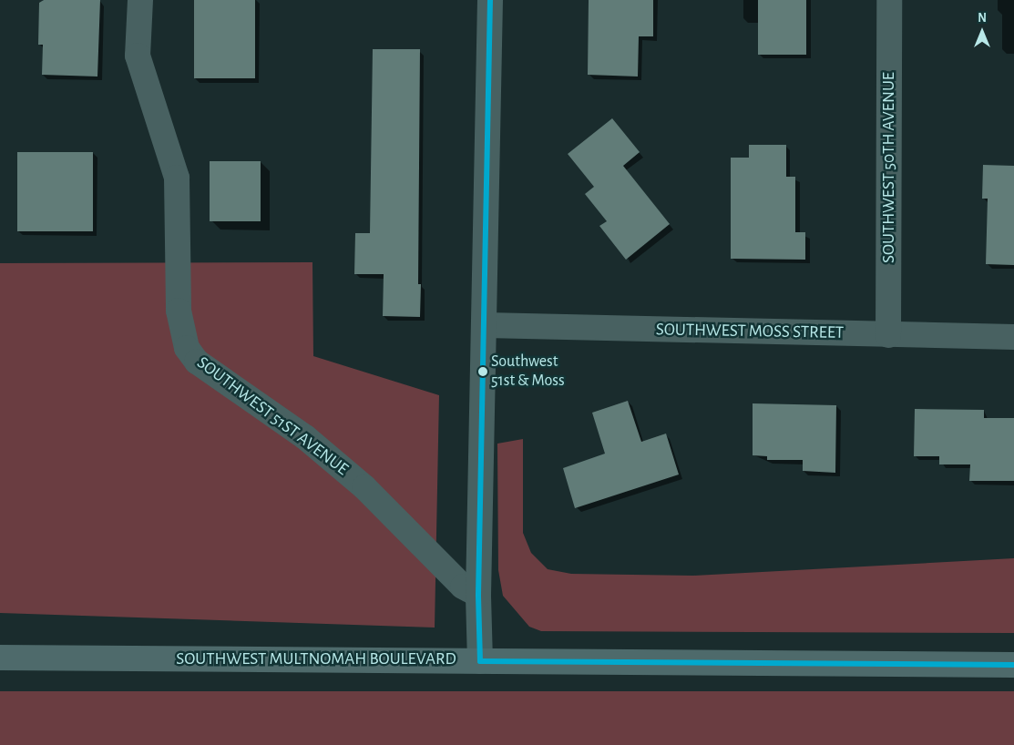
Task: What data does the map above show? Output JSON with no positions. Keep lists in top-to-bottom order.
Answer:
{
  "streets": {
    "main road": ["SOUTHWEST MULTNOMAH BOULEVARD"],
    "street": ["SOUTHWEST 50TH AVENUE", "SOUTHWEST MOSS STREET", "SOUTHWEST 51ST AVENUE"]
  },
  "crossings": [
    ["SOUTHWEST 50TH AVENUE", "SOUTHWEST MOSS STREET"]
  ],
  "places": ["Southwest 51st & Moss"],
  "north": "top"
}
